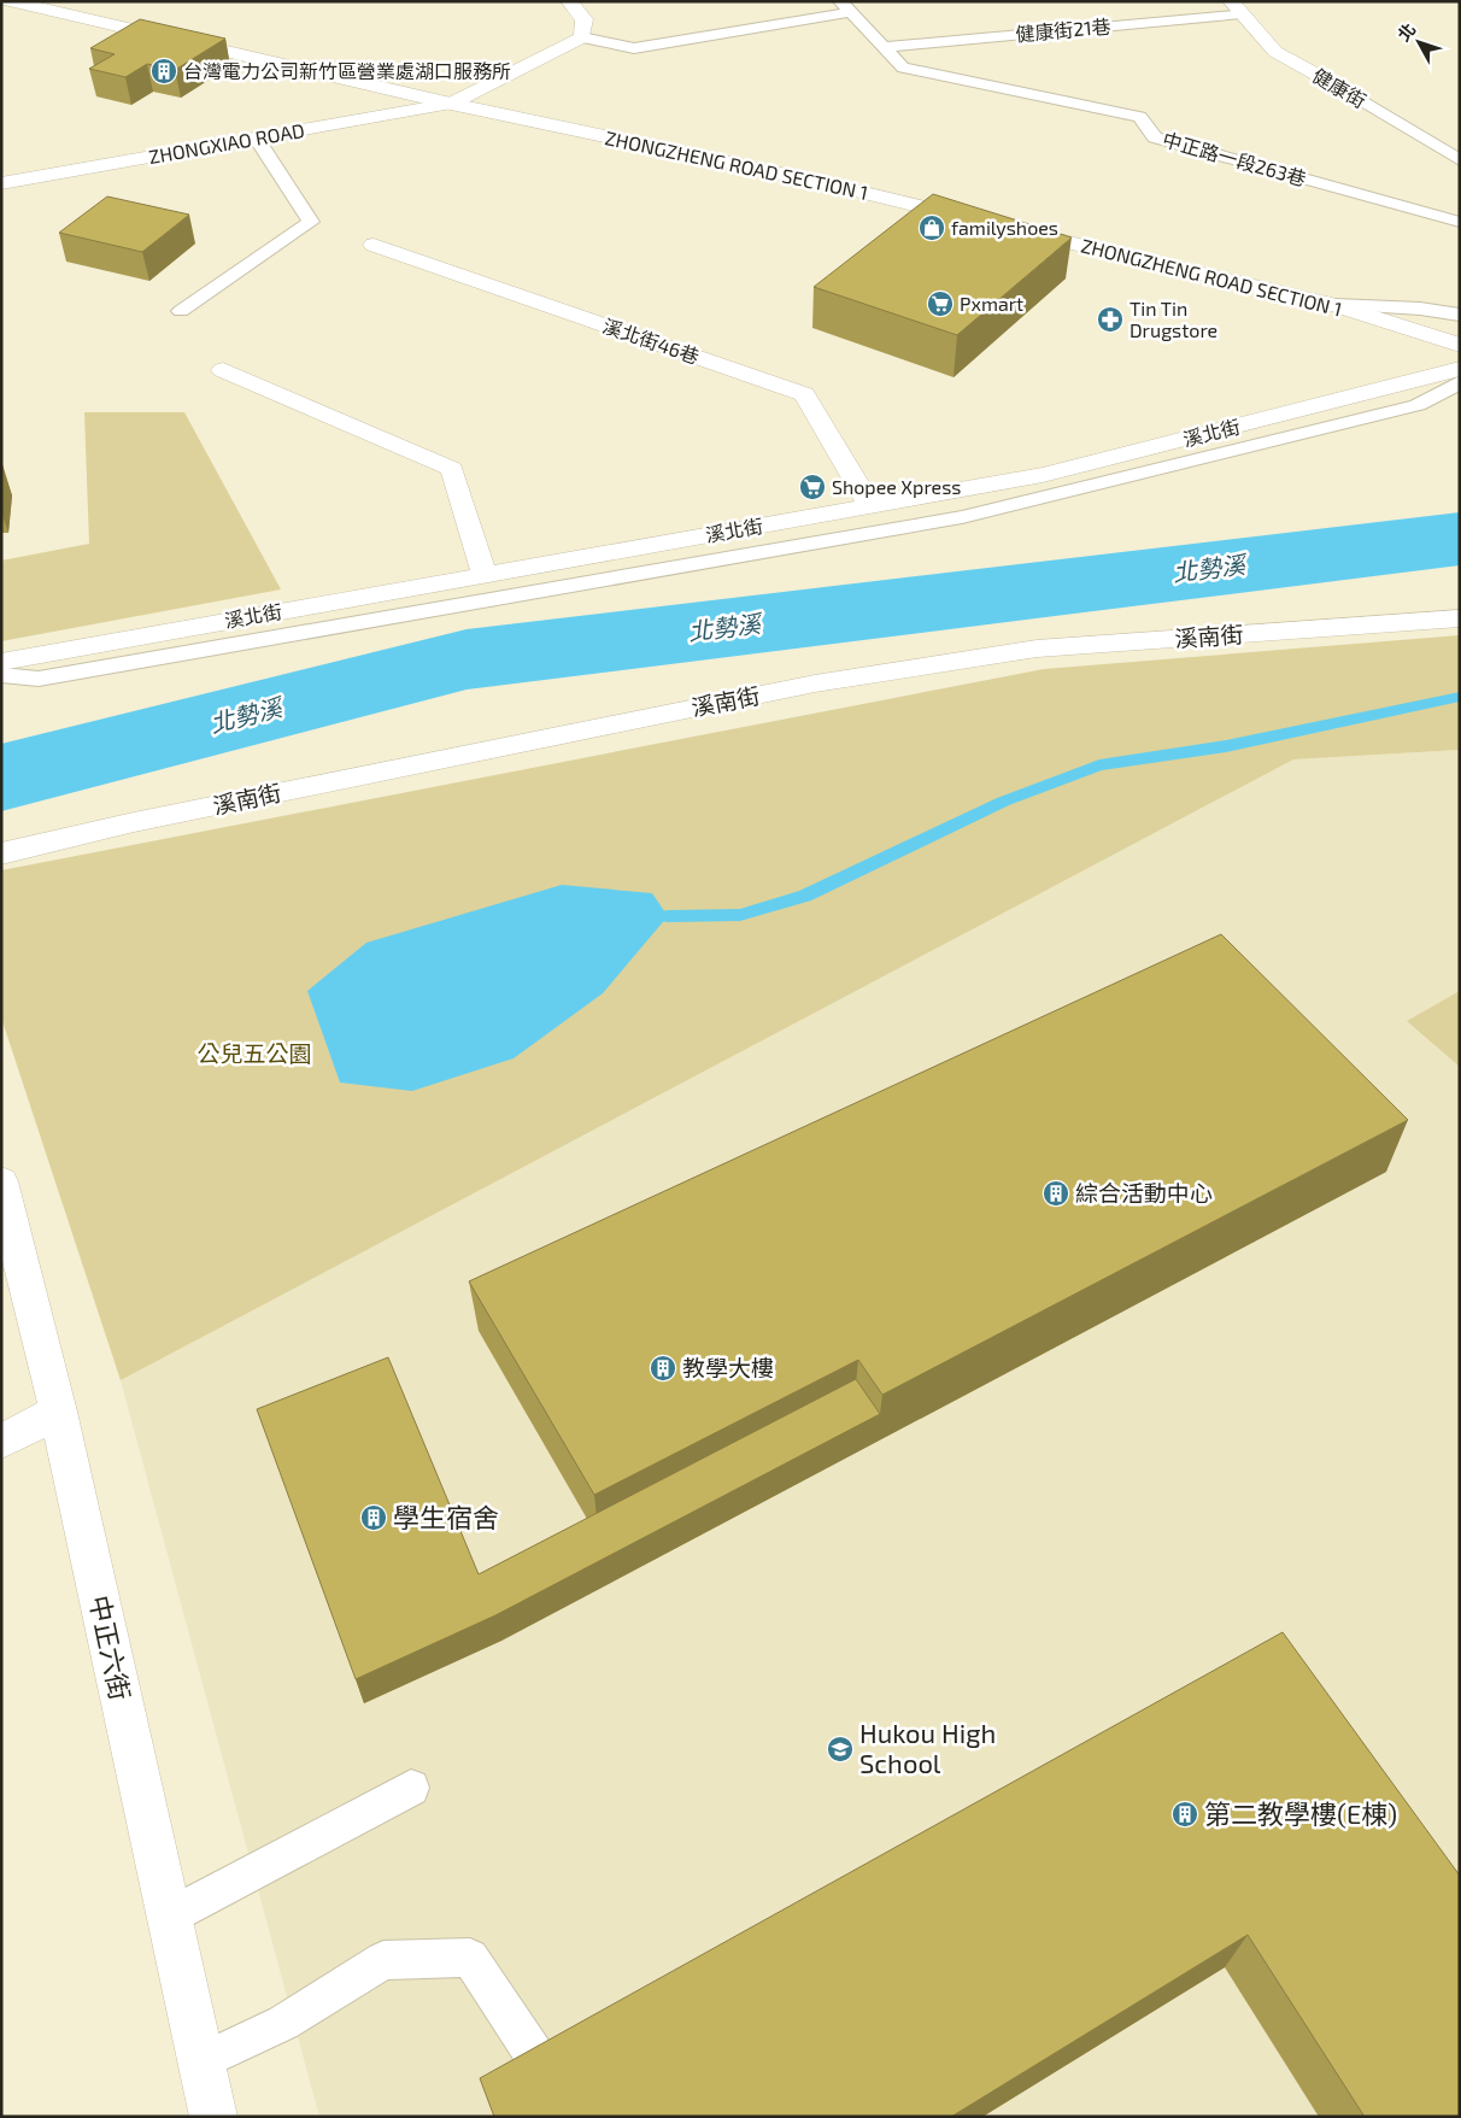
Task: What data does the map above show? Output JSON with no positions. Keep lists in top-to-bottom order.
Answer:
{
  "streets": {
    "street": [
      "健康街",
      "ZHONGXIAO ROAD",
      "ZHONGZHENG ROAD SECTION 1",
      "溪北街46巷",
      "溪北街",
      "溪南街",
      "中正六街"
    ],
    "lane": ["健康街21巷", "中正路一段263巷"]
  },
  "crossings": [
    ["健康街21巷", "健康街"],
    ["健康街21巷", "中正路一段263巷"],
    ["ZHONGXIAO ROAD", "ZHONGZHENG ROAD SECTION 1"],
    ["溪北街46巷", "溪北街"]
  ],
  "water": ["北勢溪"],
  "parks": ["公兒五公園"],
  "places": {
    "building": [
      "台灣電力公司新竹區營業處湖口服務所",
      "綜合活動中心",
      "教學大樓",
      "學生宿舍",
      "第二教學樓(E棟)"
    ],
    "shop": ["familyshoes"],
    "supermarket": ["Pxmart", "Shopee Xpress"],
    "pharmacy": ["Tin Tin Drugstore"],
    "school or university": ["Hukou High School"]
  },
  "north": "top left"
}
